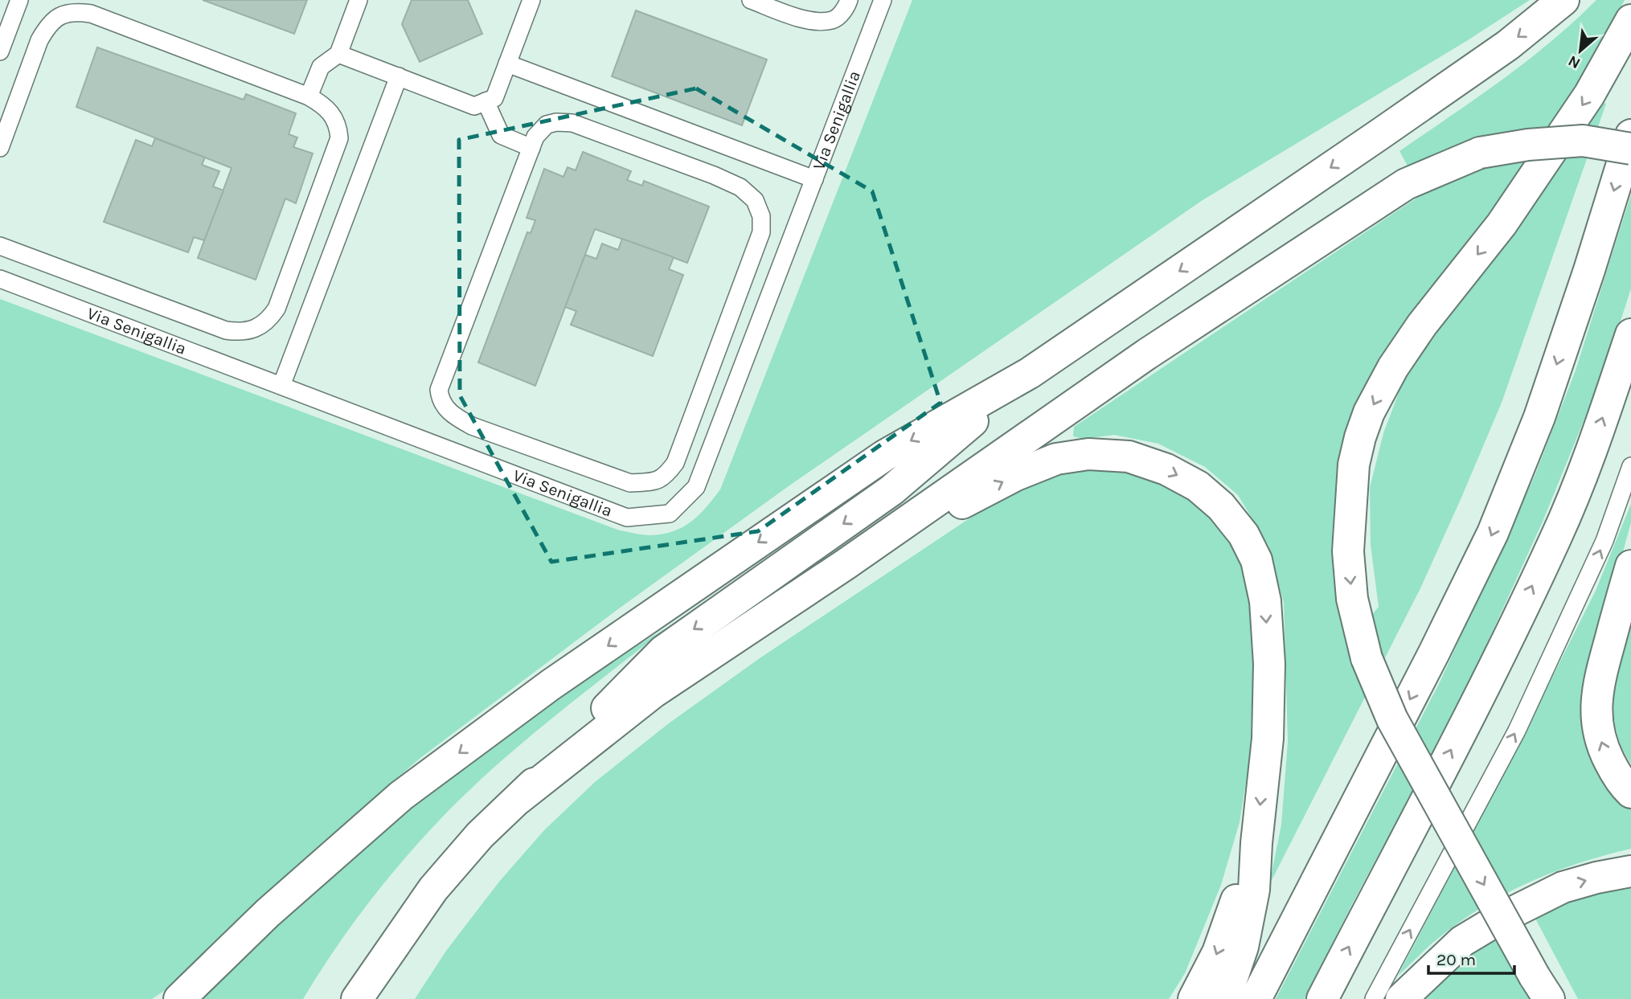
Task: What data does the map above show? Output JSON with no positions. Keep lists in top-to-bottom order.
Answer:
{
  "streets": {
    "lane": ["Via Senigallia"]
  },
  "scale_bar": "20 m",
  "north": "bottom left"
}
